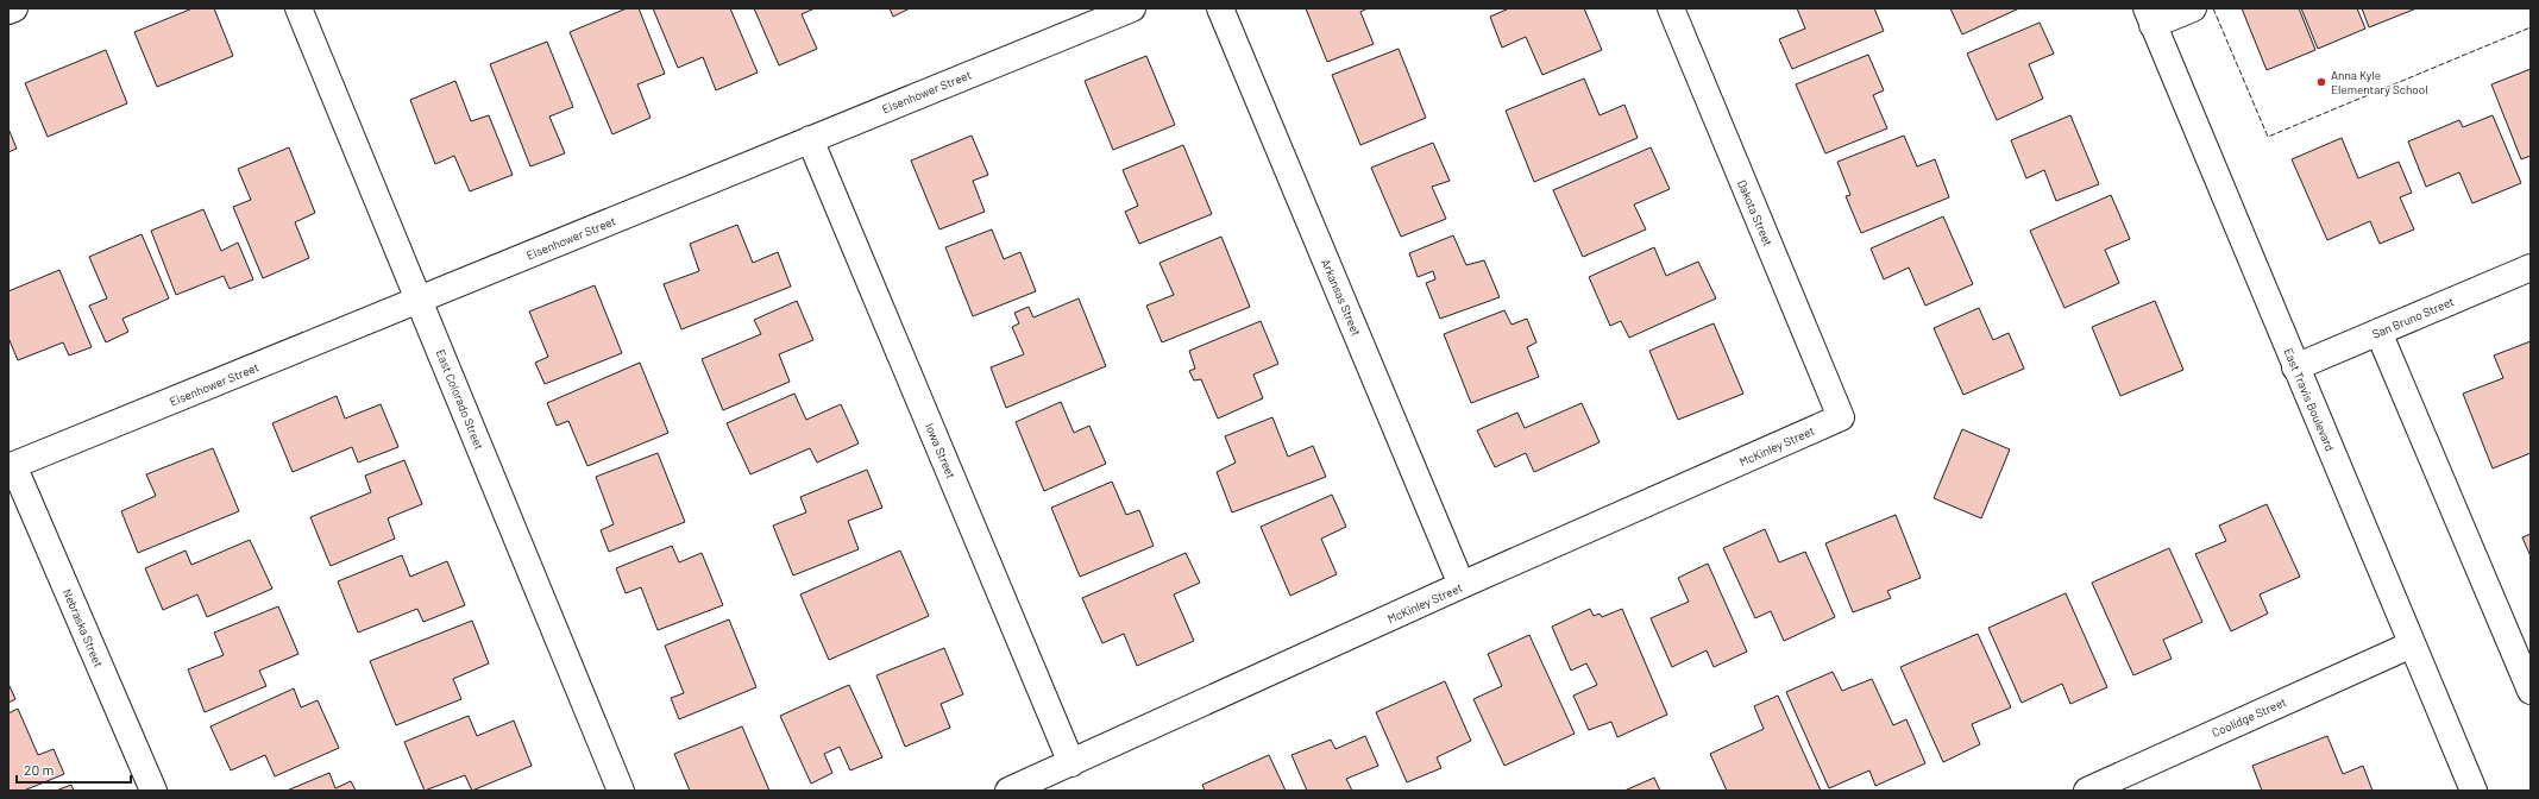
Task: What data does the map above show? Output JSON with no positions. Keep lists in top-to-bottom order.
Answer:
{
  "streets": {
    "street": [
      "Eisenhower Street",
      "Dakota Street",
      "Arkansas Street",
      "San Bruno Street",
      "East Colorado Street",
      "East Travis Boulevard",
      "McKinley Street",
      "Iowa Street",
      "Nebraska Street",
      "Coolidge Street"
    ]
  },
  "crossings": [
    ["Eisenhower Street", "East Colorado Street"],
    ["Eisenhower Street", "Iowa Street"],
    ["Eisenhower Street", "Nebraska Street"],
    ["Dakota Street", "McKinley Street"],
    ["Arkansas Street", "McKinley Street"],
    ["San Bruno Street", "East Travis Boulevard"],
    ["East Travis Boulevard", "Coolidge Street"],
    ["McKinley Street", "Iowa Street"]
  ],
  "places": ["Anna Kyle Elementary School"],
  "scale_bar": "20 m"
}
